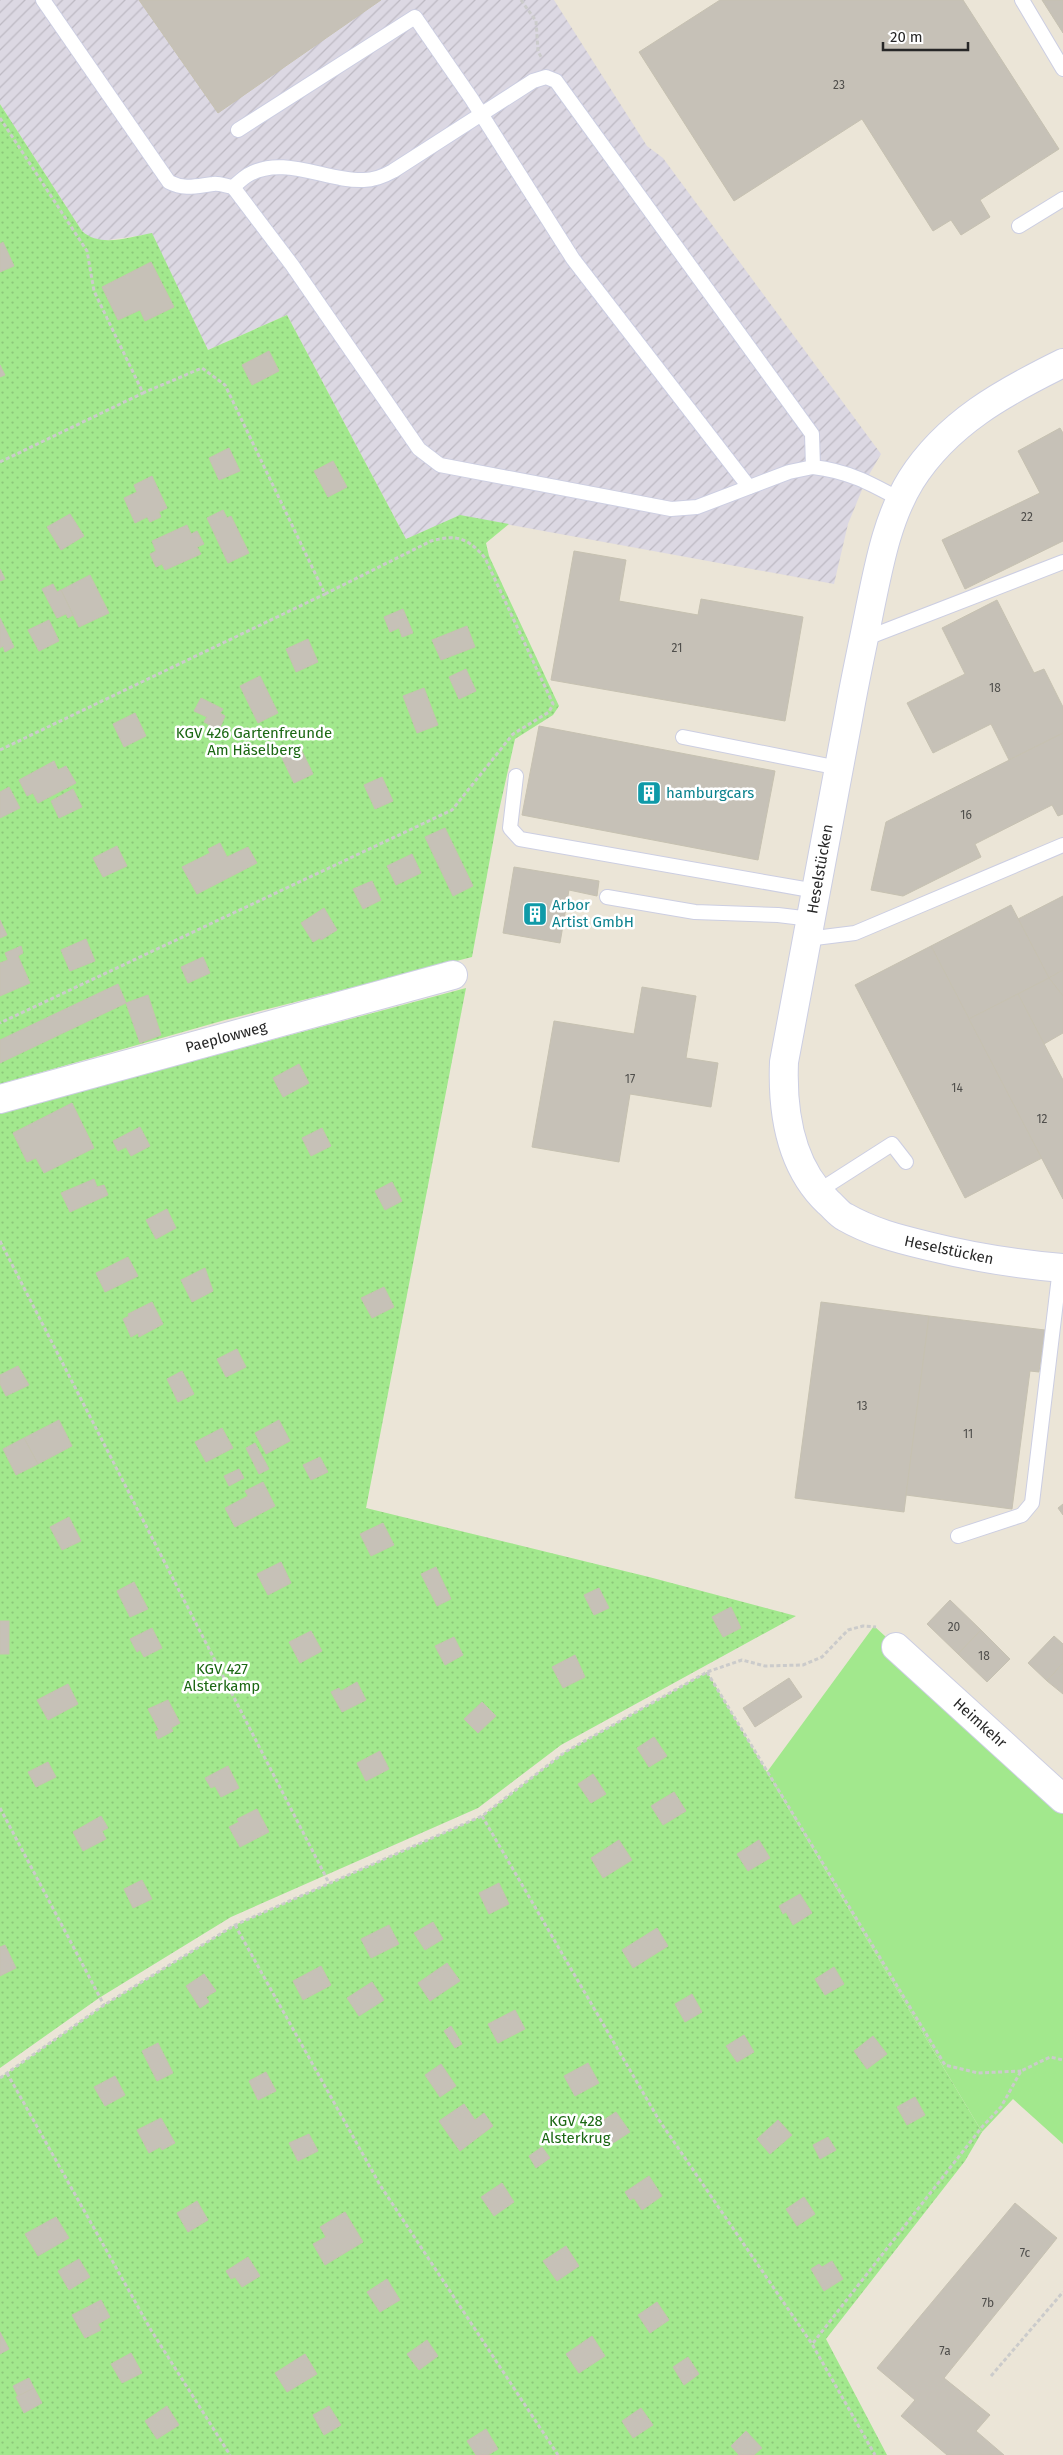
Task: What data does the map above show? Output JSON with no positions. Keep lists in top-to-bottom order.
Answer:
{
  "streets": {
    "street": ["Heselstücken", "Paeplowweg", "Heimkehr"]
  },
  "parks": ["KGV 426 Gartenfreunde Am Häselberg", "KGV 427 Alsterkamp", "KGV 428 Alsterkrug"],
  "places": {
    "building": ["hamburgcars", "Arbor Artist GmbH"]
  },
  "house_numbers": [
    "23",
    "22",
    "21",
    "18",
    "16",
    "17",
    "14",
    "12",
    "13",
    "11",
    "20",
    "18",
    "7c",
    "7b",
    "7a"
  ],
  "scale_bar": "20 m"
}
